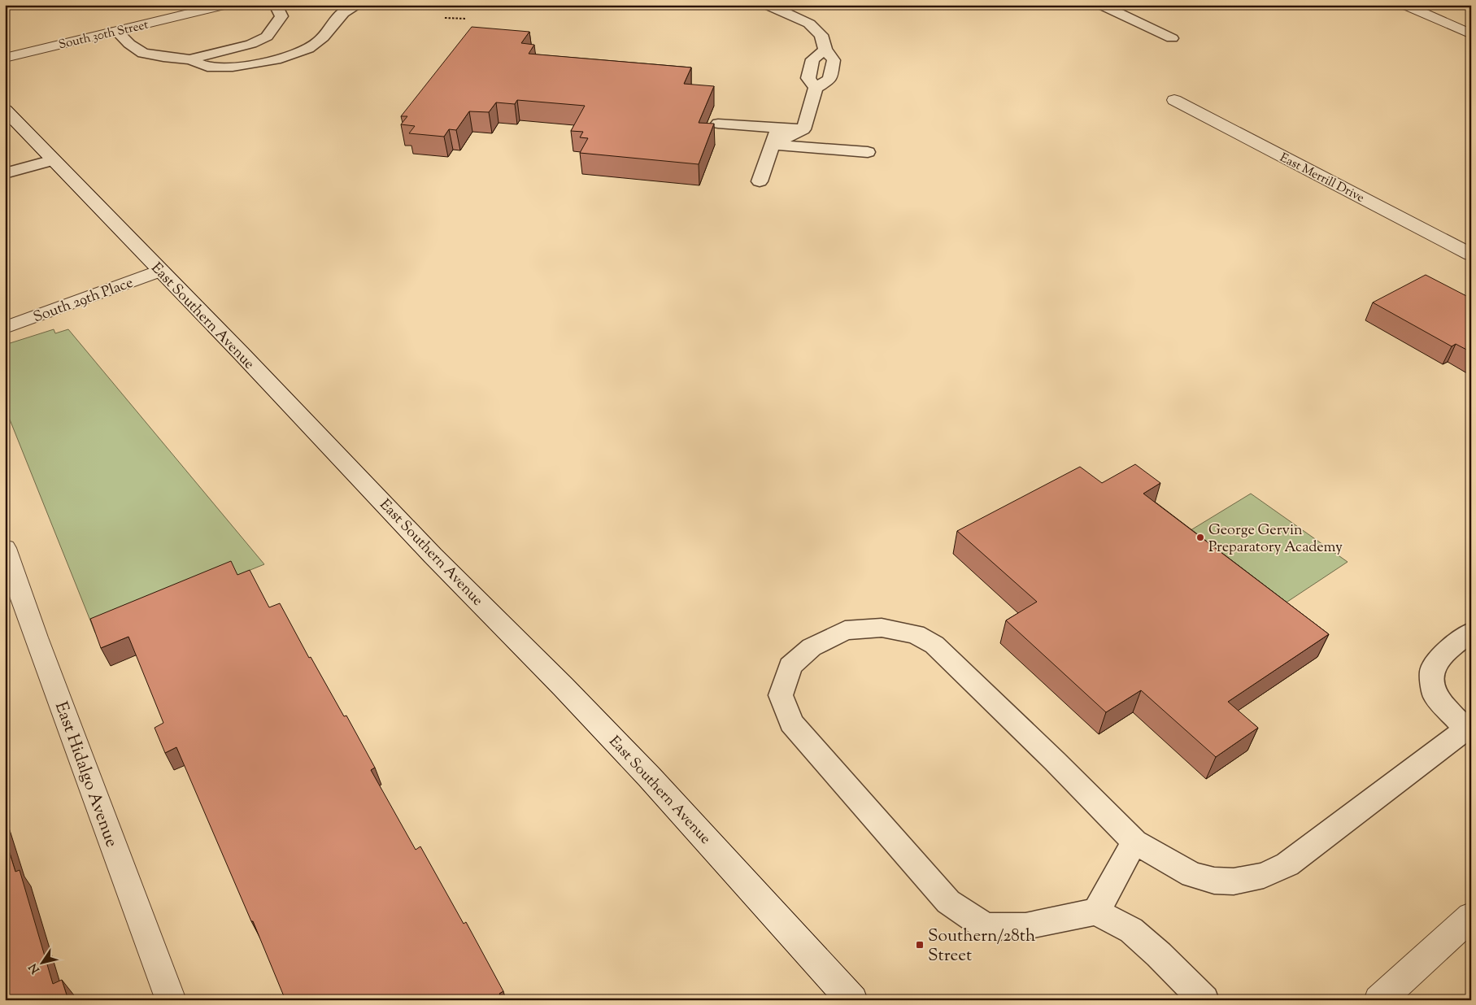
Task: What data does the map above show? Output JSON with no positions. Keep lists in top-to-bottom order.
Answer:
{
  "streets": {
    "street": [
      "South 30th Street",
      "East Merrill Drive",
      "South 29th Place",
      "East Southern Avenue",
      "East Hidalgo Avenue"
    ]
  },
  "crossings": [
    ["South 29th Place", "East Southern Avenue"]
  ],
  "places": {
    "other": ["George Gervin Preparatory Academy"],
    "transit": ["Southern/28th Street"]
  },
  "north": "bottom left"
}
